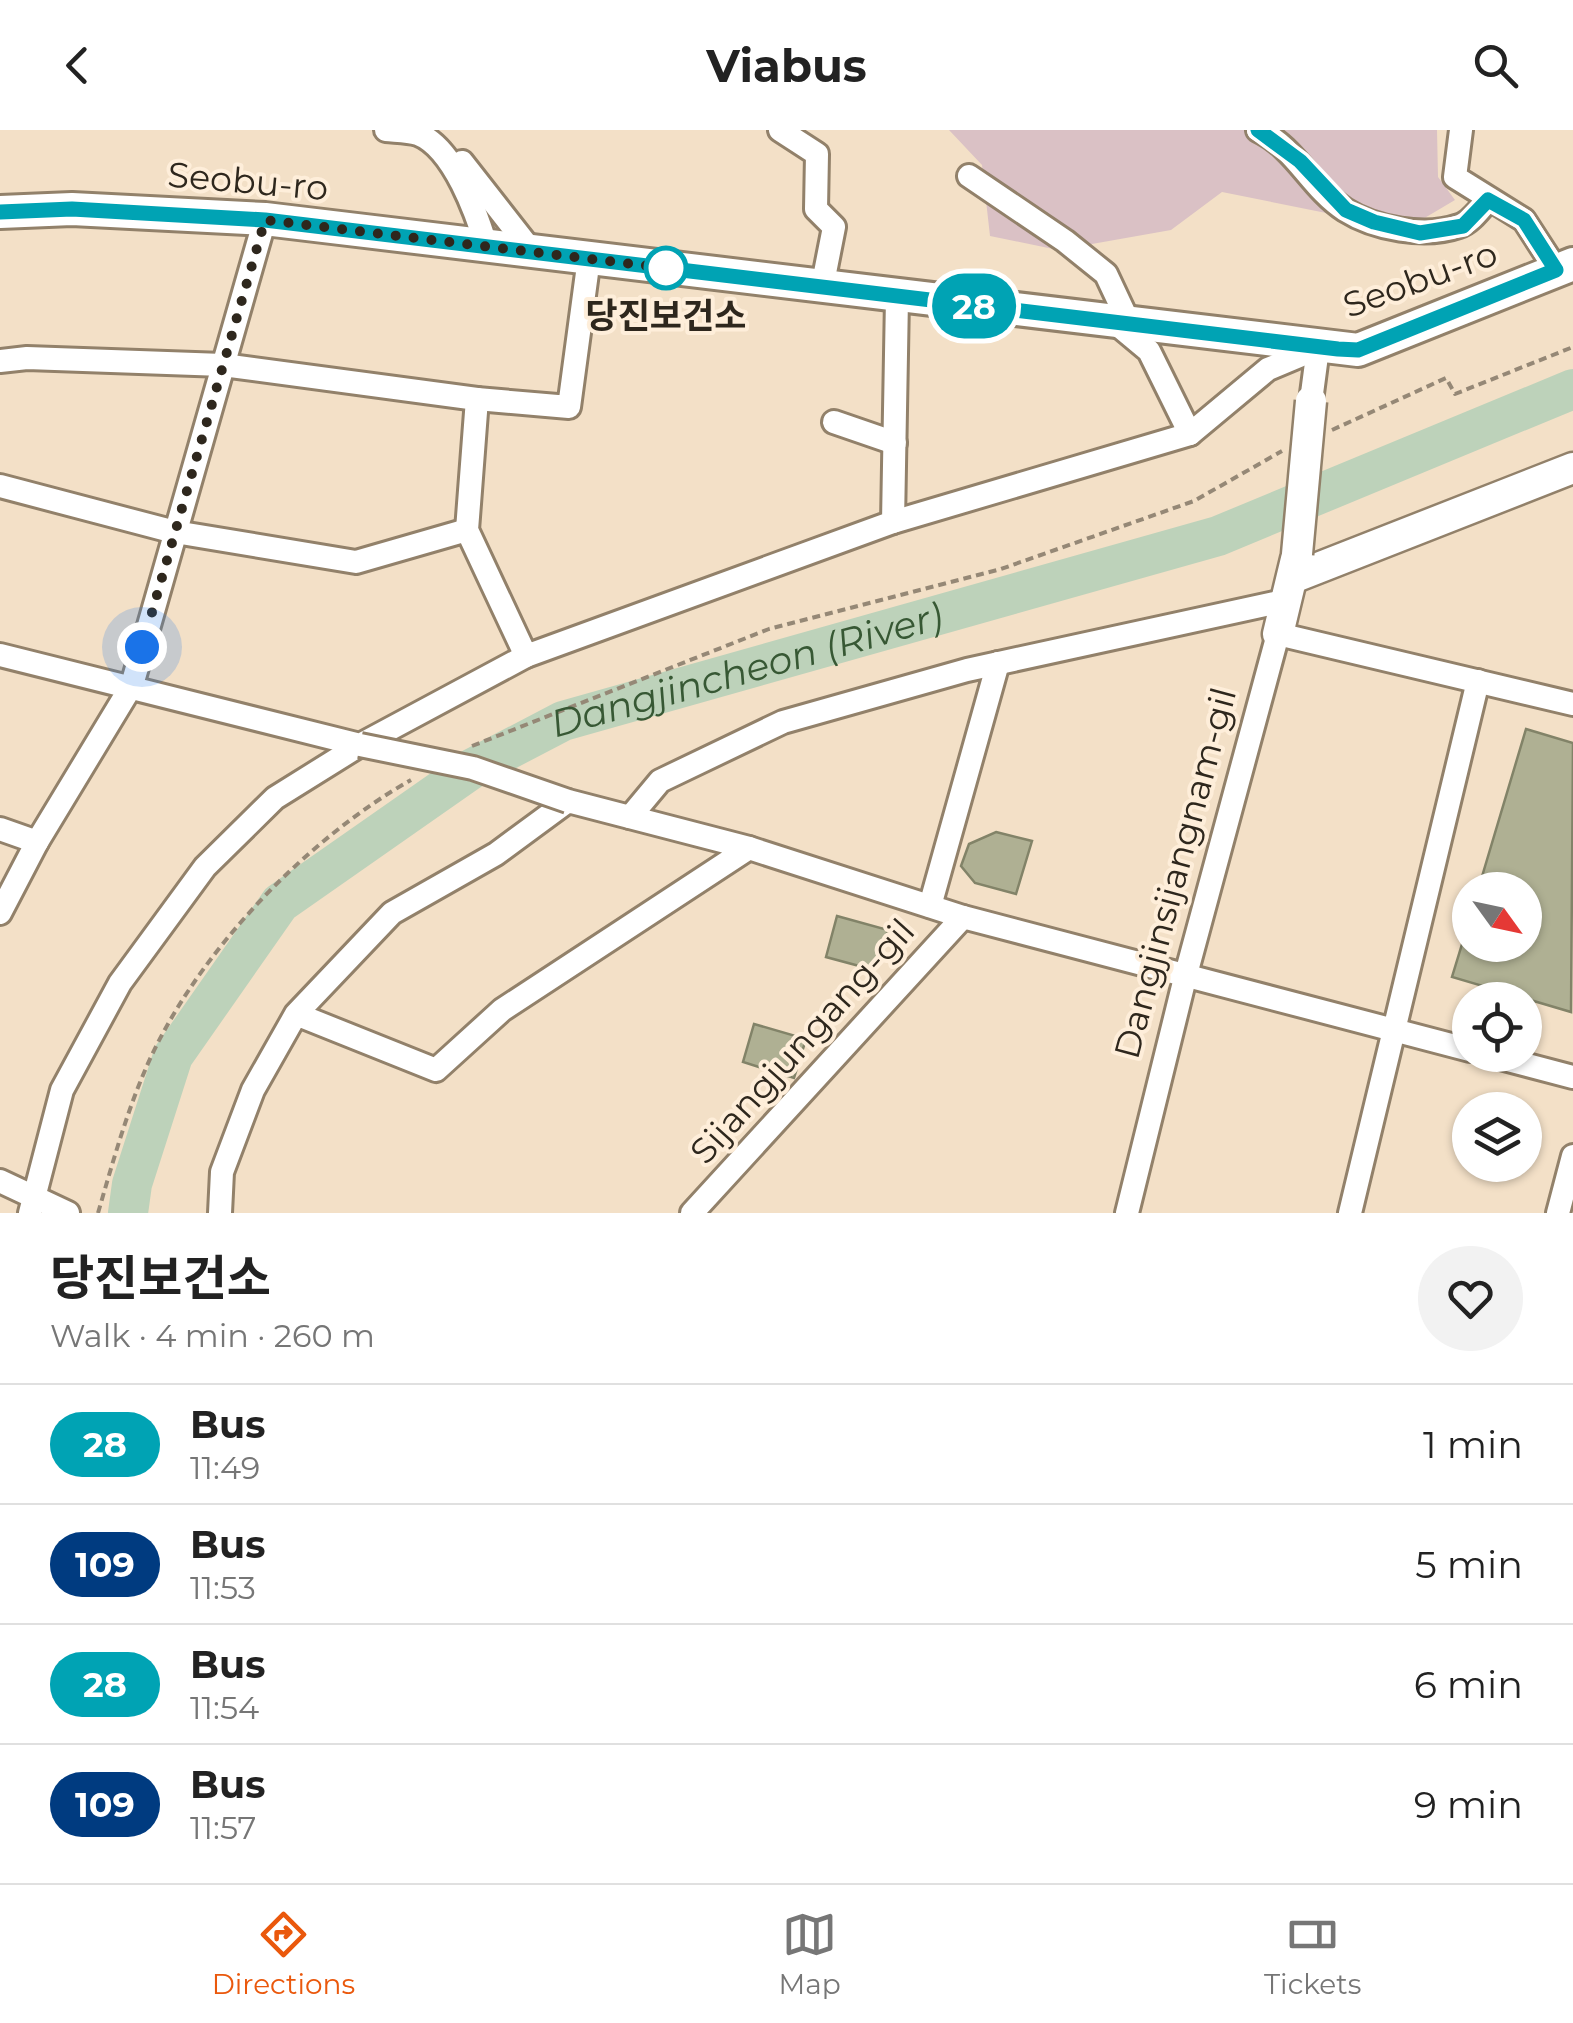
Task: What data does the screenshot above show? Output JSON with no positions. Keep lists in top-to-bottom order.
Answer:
{
  "streets": {
    "main road": ["Seobu-ro"],
    "street": ["Dangjinsijangnam-gil", "Sijangjungang-gil"]
  },
  "crossings": [
    ["Dangjinsijangnam-gil", "Sijangjungang-gil"]
  ],
  "water": ["Dangjincheon (River)"],
  "places": ["당진보건소"],
  "lines": ["bus line 28"],
  "north": "bottom right",
  "page": {
    "header": "Viabus",
    "on_map": "28",
    "heading": ["당진보건소", "Walk · 4 min · 260 m"],
    "list": [
      {
        "mark": "28",
        "name": "Bus",
        "note": "11:49",
        "value": "1 min"
      },
      {
        "mark": "109",
        "name": "Bus",
        "note": "11:53",
        "value": "5 min"
      },
      {
        "mark": "28",
        "name": "Bus",
        "note": "11:54",
        "value": "6 min"
      },
      {
        "mark": "109",
        "name": "Bus",
        "note": "11:57",
        "value": "9 min"
      }
    ],
    "tabs": ["Directions", "Map", "Tickets"]
  }
}
